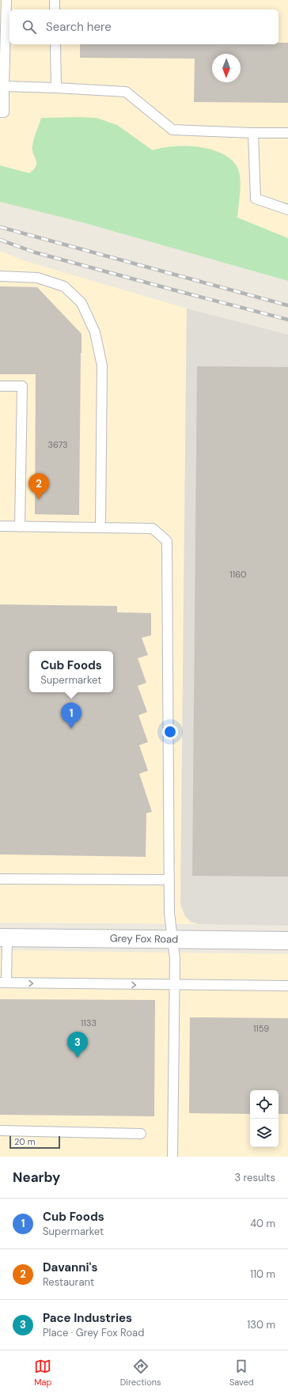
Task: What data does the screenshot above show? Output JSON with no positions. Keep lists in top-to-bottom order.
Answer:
{
  "streets": {
    "street": ["Grey Fox Road"]
  },
  "house_numbers": [
    "3673",
    "1160",
    "1133",
    "1159"
  ],
  "scale_bar": "20 m",
  "north": "bottom",
  "page": {
    "search": "Search here",
    "pins": ["2", "1", "3"],
    "popup": ["Cub Foods", "Supermarket"],
    "scale": "20 m",
    "heading": ["Nearby", "3 results"],
    "list": [
      {
        "mark": "1",
        "name": "Cub Foods",
        "note": "Supermarket",
        "value": "40 m"
      },
      {
        "mark": "2",
        "name": "Davanni's",
        "note": "Restaurant",
        "value": "110 m"
      },
      {
        "mark": "3",
        "name": "Pace Industries",
        "note": "Place · Grey Fox Road",
        "value": "130 m"
      }
    ],
    "nav": ["Map", "Directions", "Saved"]
  }
}
